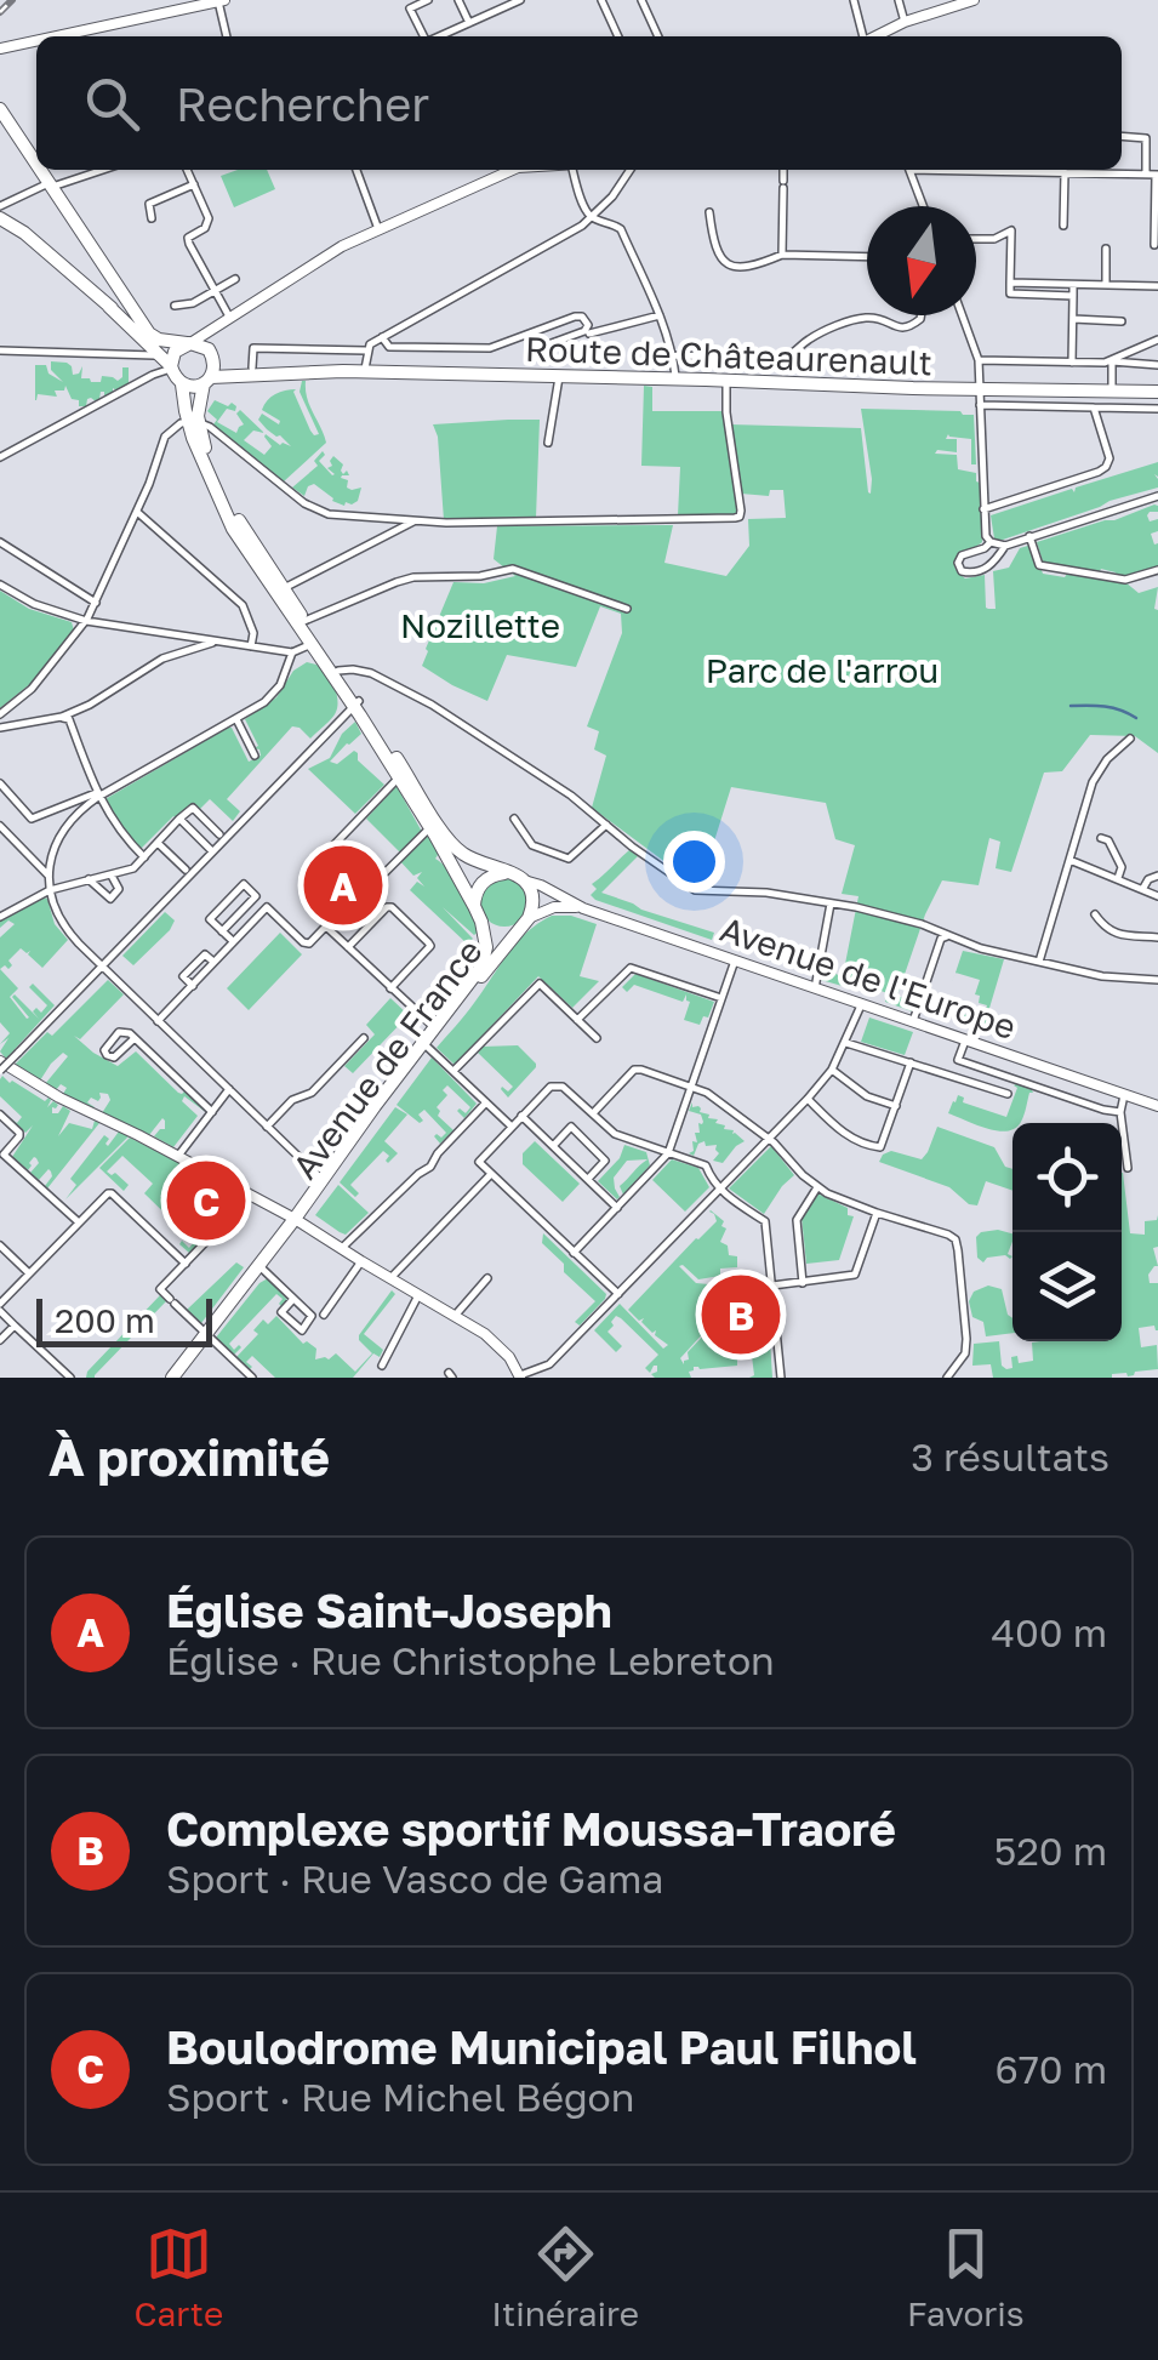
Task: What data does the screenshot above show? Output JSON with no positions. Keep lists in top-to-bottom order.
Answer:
{
  "streets": {
    "main road": ["Route de Châteaurenault", "Avenue de France"],
    "street": ["Avenue de l'Europe"]
  },
  "crossings": [
    ["Avenue de l'Europe", "Avenue de France"]
  ],
  "parks": ["Nozillette", "Parc de l'arrou"],
  "scale_bar": "200 m",
  "north": "bottom",
  "page": {
    "search": "Rechercher",
    "pins": ["A", "C", "B"],
    "scale": "200 m",
    "heading": ["À proximité", "3 résultats"],
    "list": [
      {
        "mark": "A",
        "name": "Église Saint-Joseph",
        "note": "Église · Rue Christophe Lebreton",
        "value": "400 m"
      },
      {
        "mark": "B",
        "name": "Complexe sportif Moussa-Traoré",
        "note": "Sport · Rue Vasco de Gama",
        "value": "520 m"
      },
      {
        "mark": "C",
        "name": "Boulodrome Municipal Paul Filhol",
        "note": "Sport · Rue Michel Bégon",
        "value": "670 m"
      }
    ],
    "nav": ["Carte", "Itinéraire", "Favoris"]
  }
}
